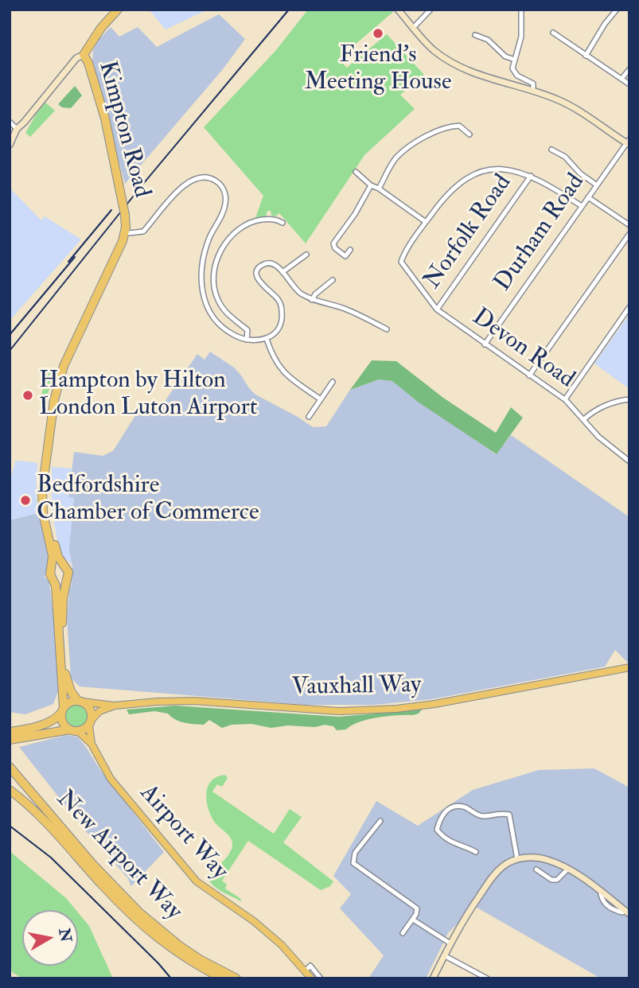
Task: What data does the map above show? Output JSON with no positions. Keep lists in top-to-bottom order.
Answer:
{
  "streets": {
    "highway": ["Kimpton Road", "New Airport Way"],
    "main road": ["Vauxhall Way", "Airport Way"],
    "street": ["Norfolk Road", "Durham Road", "Devon Road"]
  },
  "crossings": [
    ["Norfolk Road", "Devon Road"],
    ["Durham Road", "Devon Road"],
    ["Vauxhall Way", "Airport Way"]
  ],
  "places": ["Friend's Meeting House", "Hampton by Hilton London Luton Airport", "Bedfordshire Chamber of Commerce"],
  "north": "right"
}
